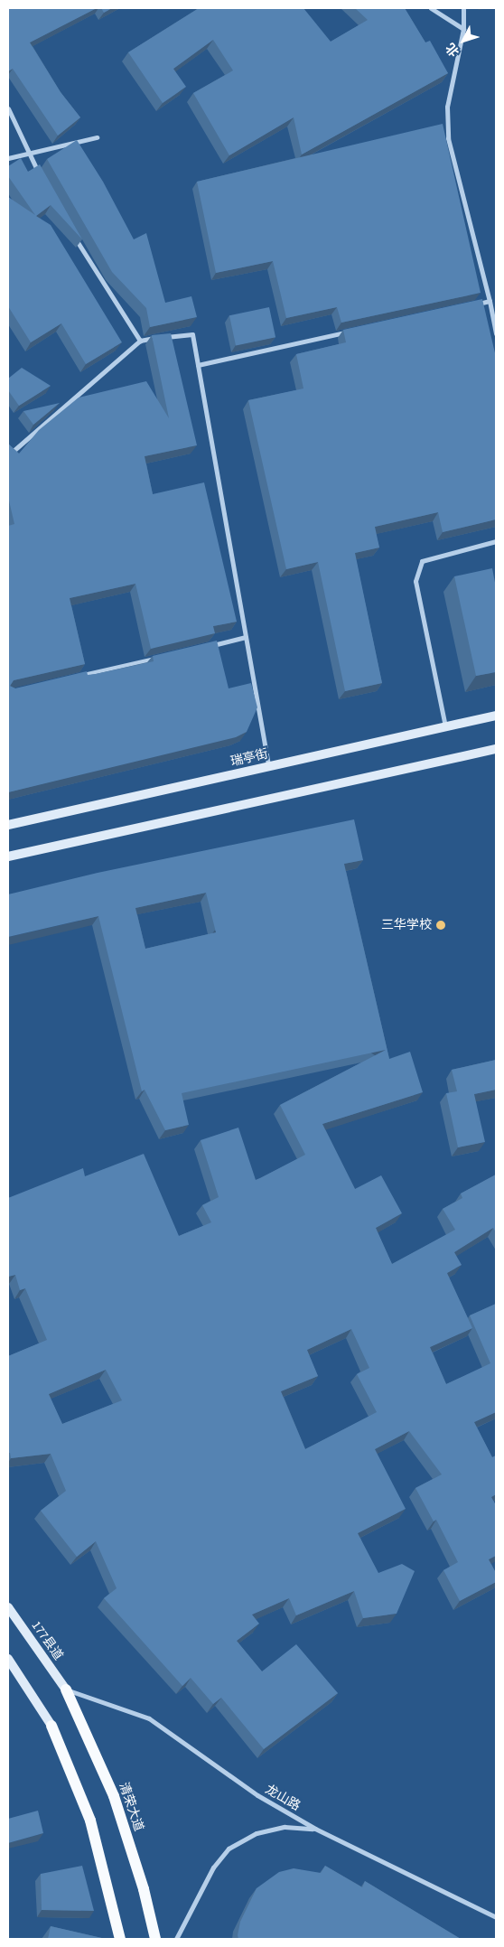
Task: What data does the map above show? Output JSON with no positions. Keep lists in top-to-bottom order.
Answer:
{
  "streets": {
    "main road": ["瑞亭街", "177县道", "清荣大道"],
    "street": ["龙山路"]
  },
  "crossings": [
    ["177县道", "龙山路"],
    ["177县道", "清荣大道"],
    ["龙山路", "清荣大道"]
  ],
  "places": ["三华学校"],
  "north": "bottom left"
}
